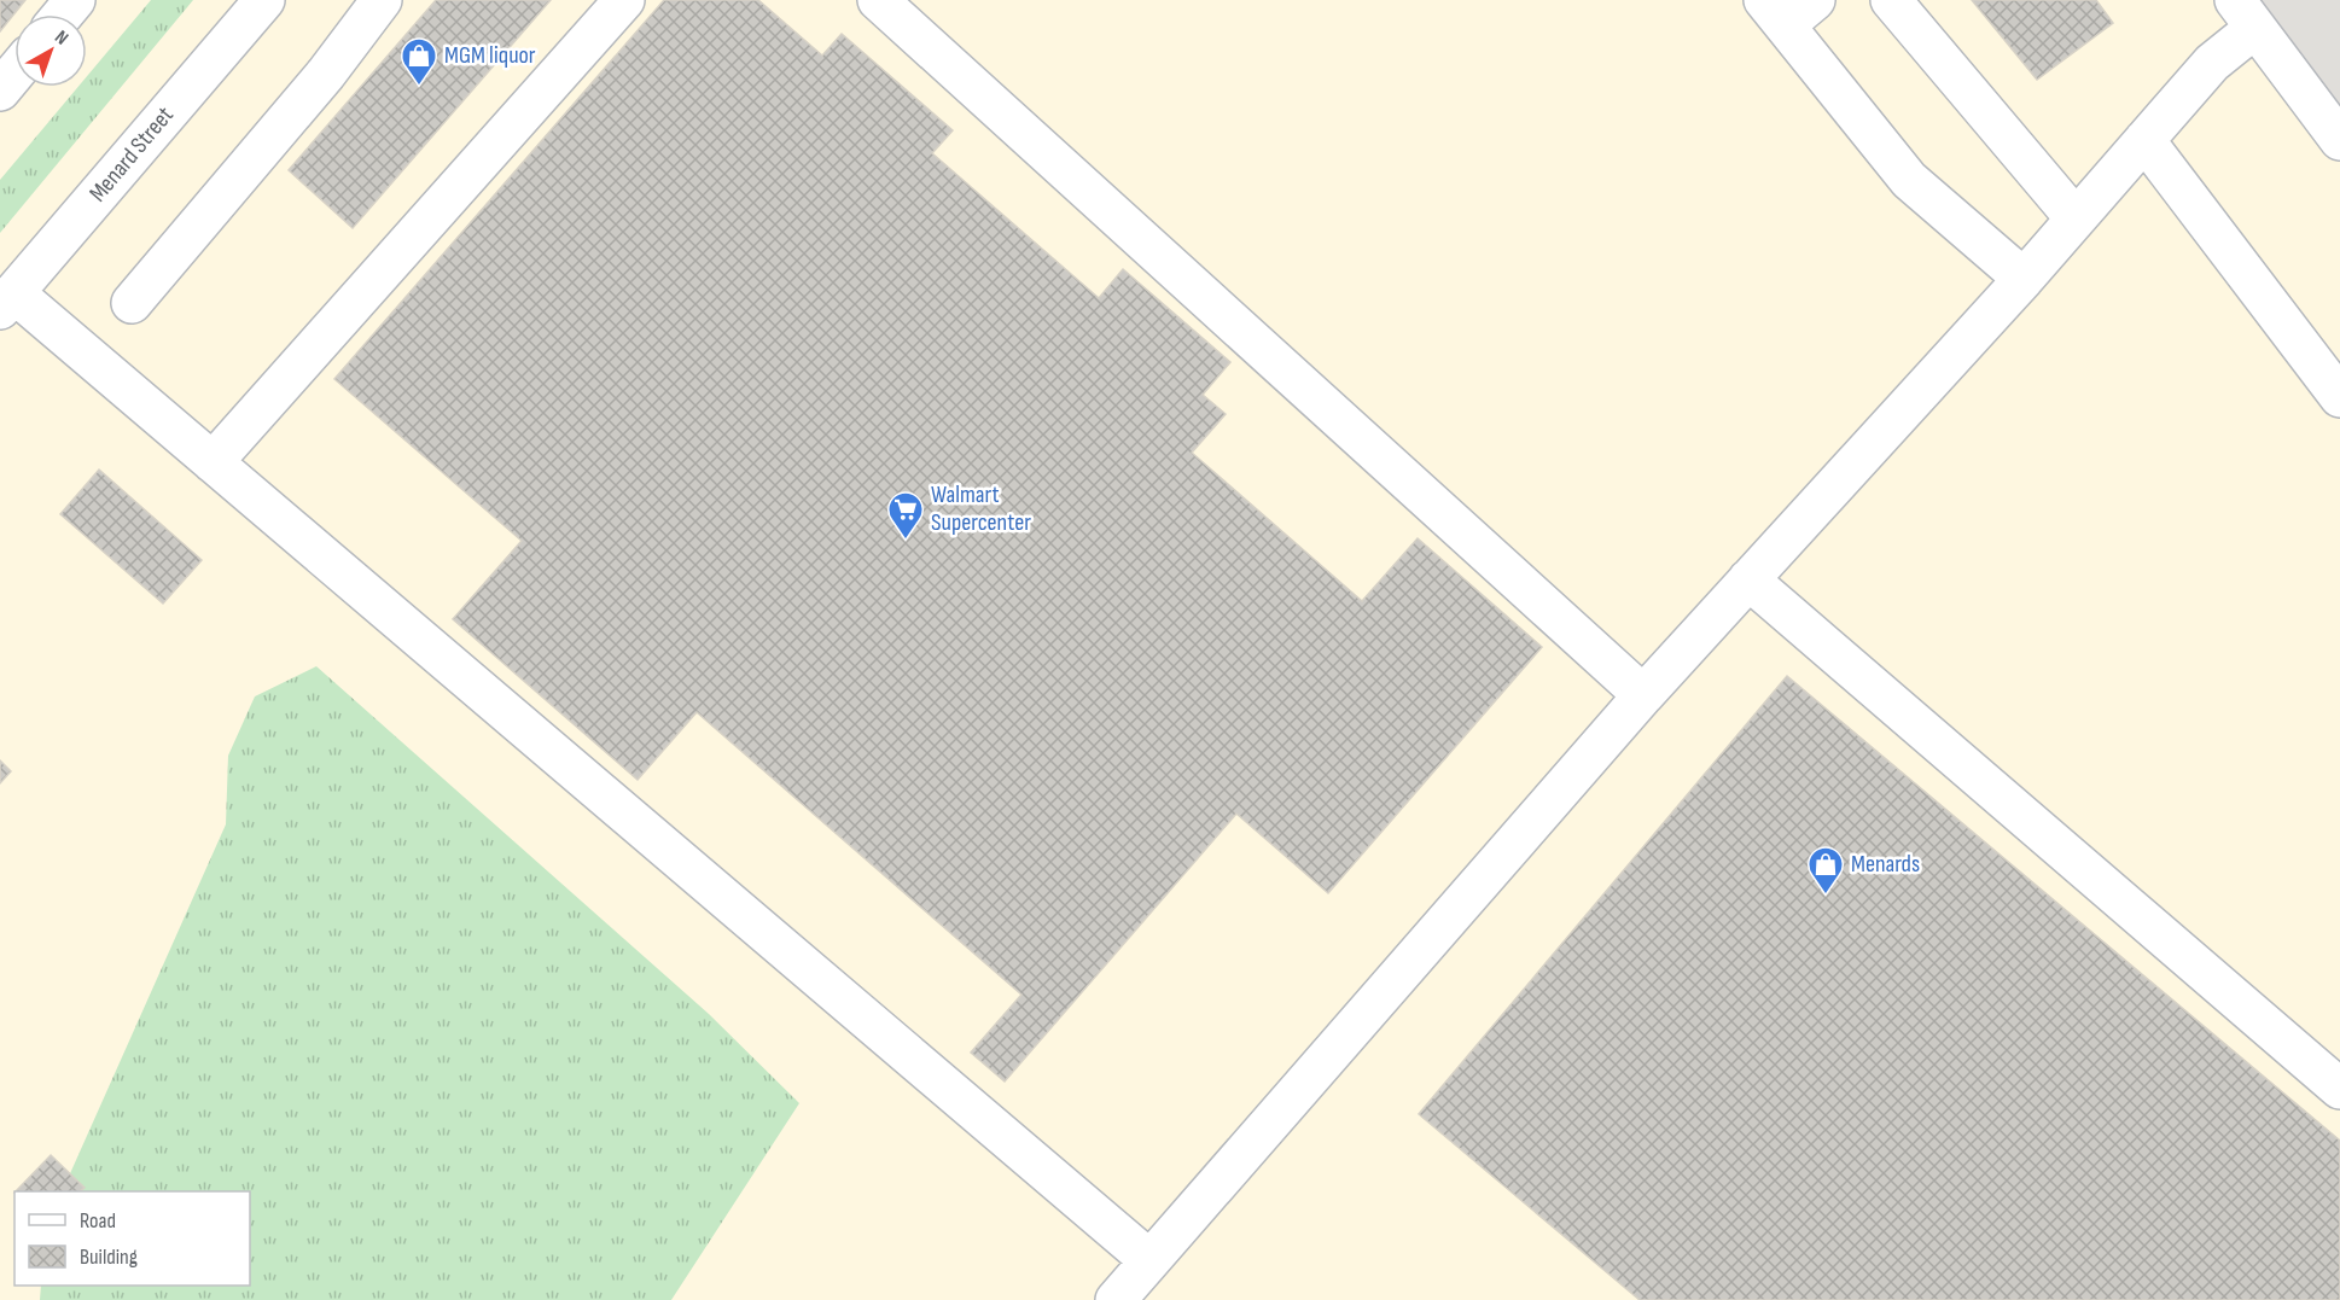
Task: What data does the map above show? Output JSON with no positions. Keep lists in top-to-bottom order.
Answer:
{
  "streets": {
    "street": ["Menard Street"]
  },
  "places": {
    "shop": ["MGM liquor", "Menards"],
    "supermarket": ["Walmart Supercenter"]
  },
  "legend": ["Road", "Building"],
  "north": "top right"
}
